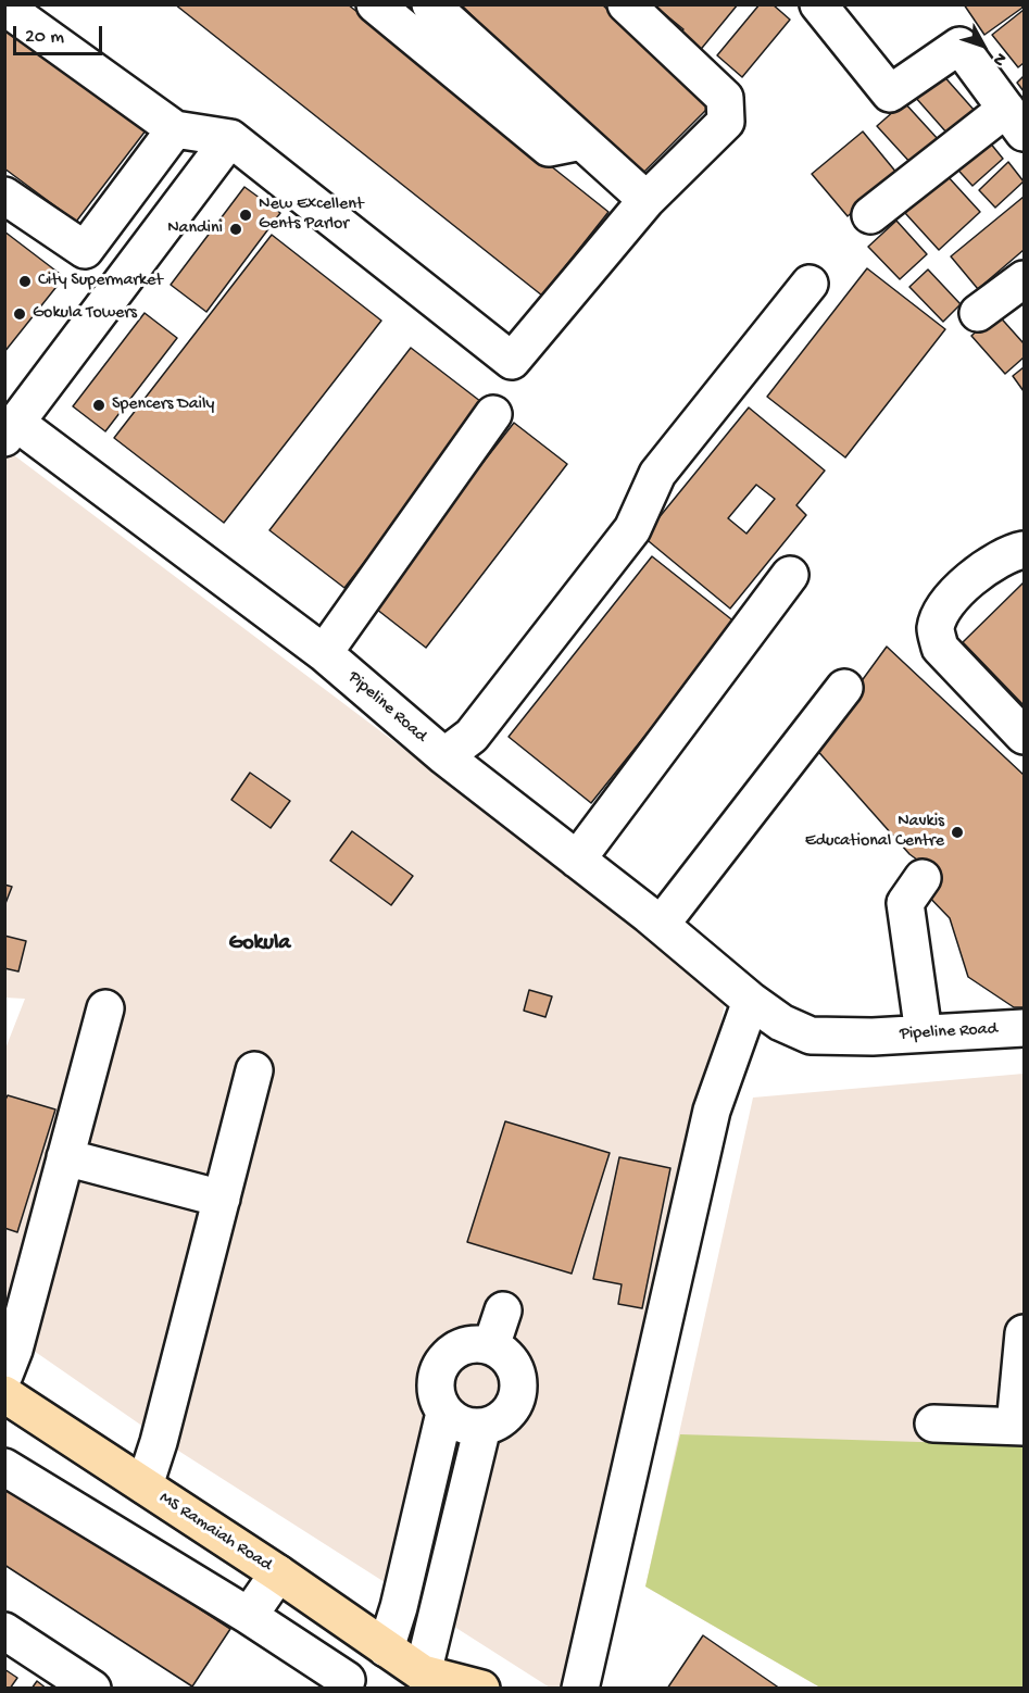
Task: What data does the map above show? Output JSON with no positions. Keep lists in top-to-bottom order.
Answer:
{
  "streets": {
    "main road": ["MS Ramaiah Road"],
    "street": ["Pipeline Road"]
  },
  "districts": ["Gokula"],
  "places": [
    "New Excellent Gents Parlor",
    "Nandini",
    "City Supermarket",
    "Gokula Towers",
    "Spencers Daily",
    "Navkis Educational Centre"
  ],
  "scale_bar": "20 m",
  "north": "bottom right"
}
